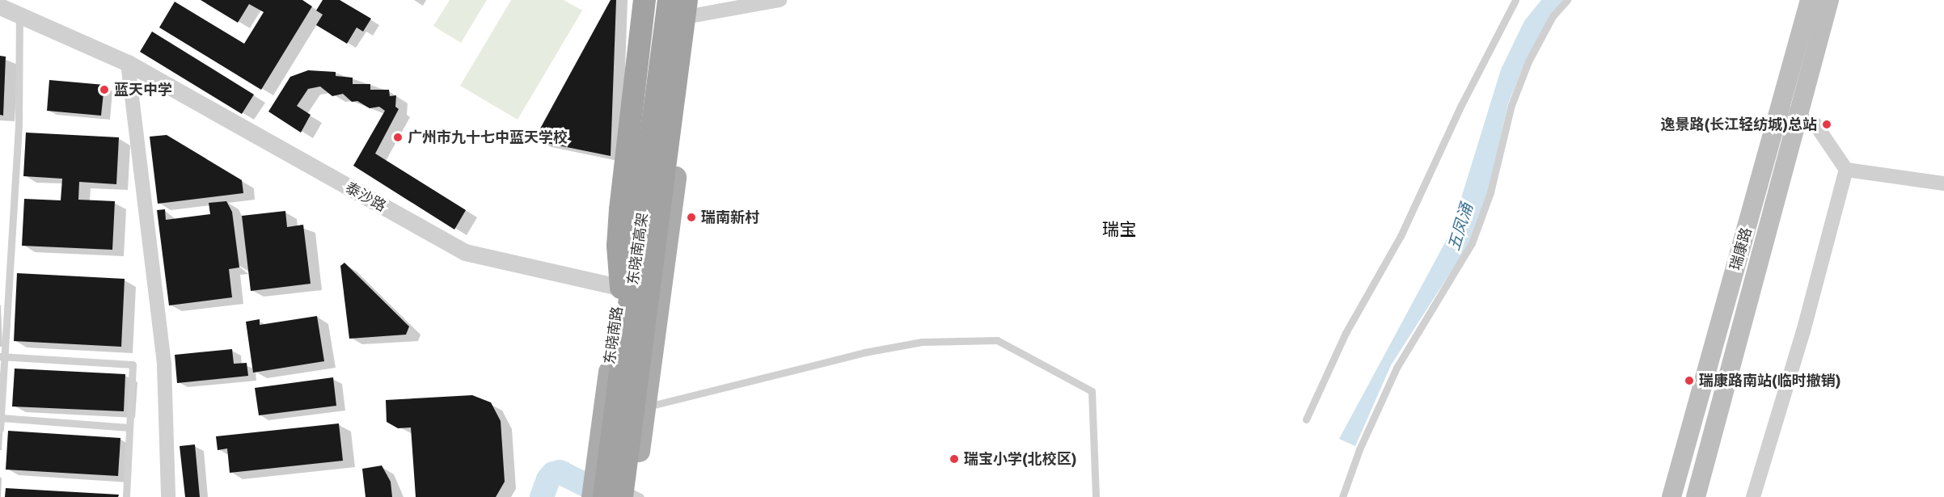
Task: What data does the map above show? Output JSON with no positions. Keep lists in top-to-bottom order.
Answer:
{
  "streets": {
    "highway": ["东晓南高架"],
    "main road": ["瑞康路", "东晓南路"],
    "street": ["泰沙路"]
  },
  "crossings": [
    ["泰沙路", "东晓南路"]
  ],
  "districts": ["瑞宝"],
  "water": ["五凤涌"],
  "places": [
    "蓝天中学",
    "逸景路(长江轻纺城)总站",
    "广州市九十七中蓝天学校",
    "瑞南新村",
    "瑞康路南站(临时撤销)",
    "瑞宝小学(北校区)"
  ]
}
